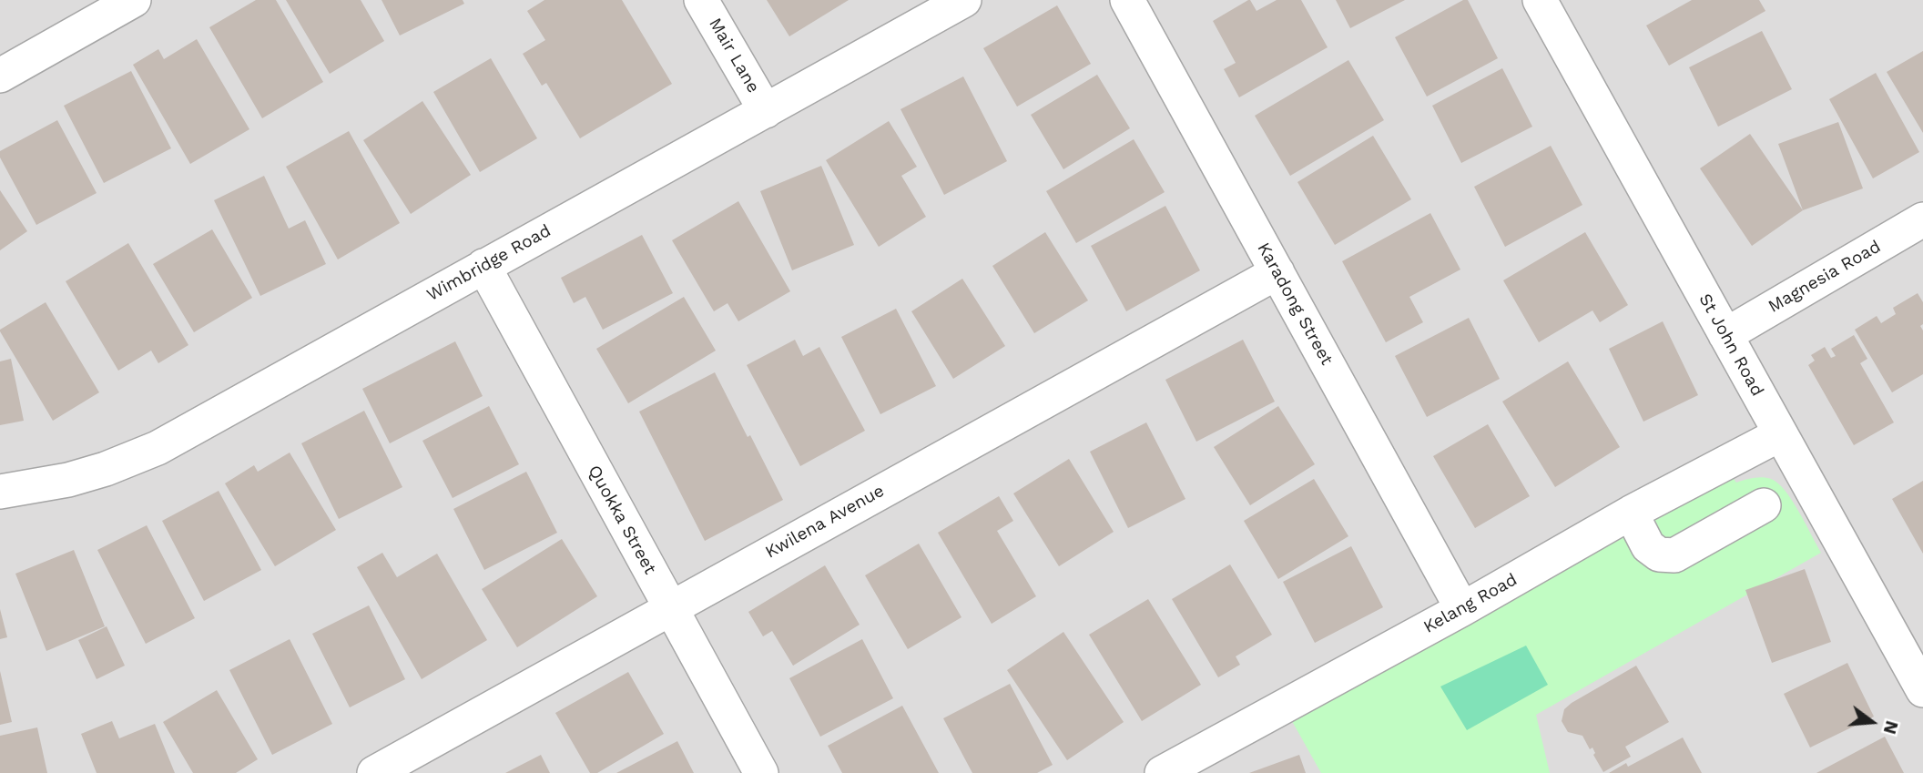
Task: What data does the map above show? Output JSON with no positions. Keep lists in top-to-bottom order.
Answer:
{
  "streets": {
    "street": [
      "Mair Lane",
      "Wimbridge Road",
      "Magnesia Road",
      "Karadong Street",
      "St John Road",
      "Quokka Street",
      "Kwilena Avenue",
      "Kelang Road"
    ]
  },
  "crossings": [
    ["Mair Lane", "Wimbridge Road"],
    ["Wimbridge Road", "Quokka Street"],
    ["Magnesia Road", "St John Road"],
    ["Karadong Street", "Kwilena Avenue"],
    ["Karadong Street", "Kelang Road"],
    ["St John Road", "Kelang Road"],
    ["Quokka Street", "Kwilena Avenue"]
  ],
  "north": "right"
}
